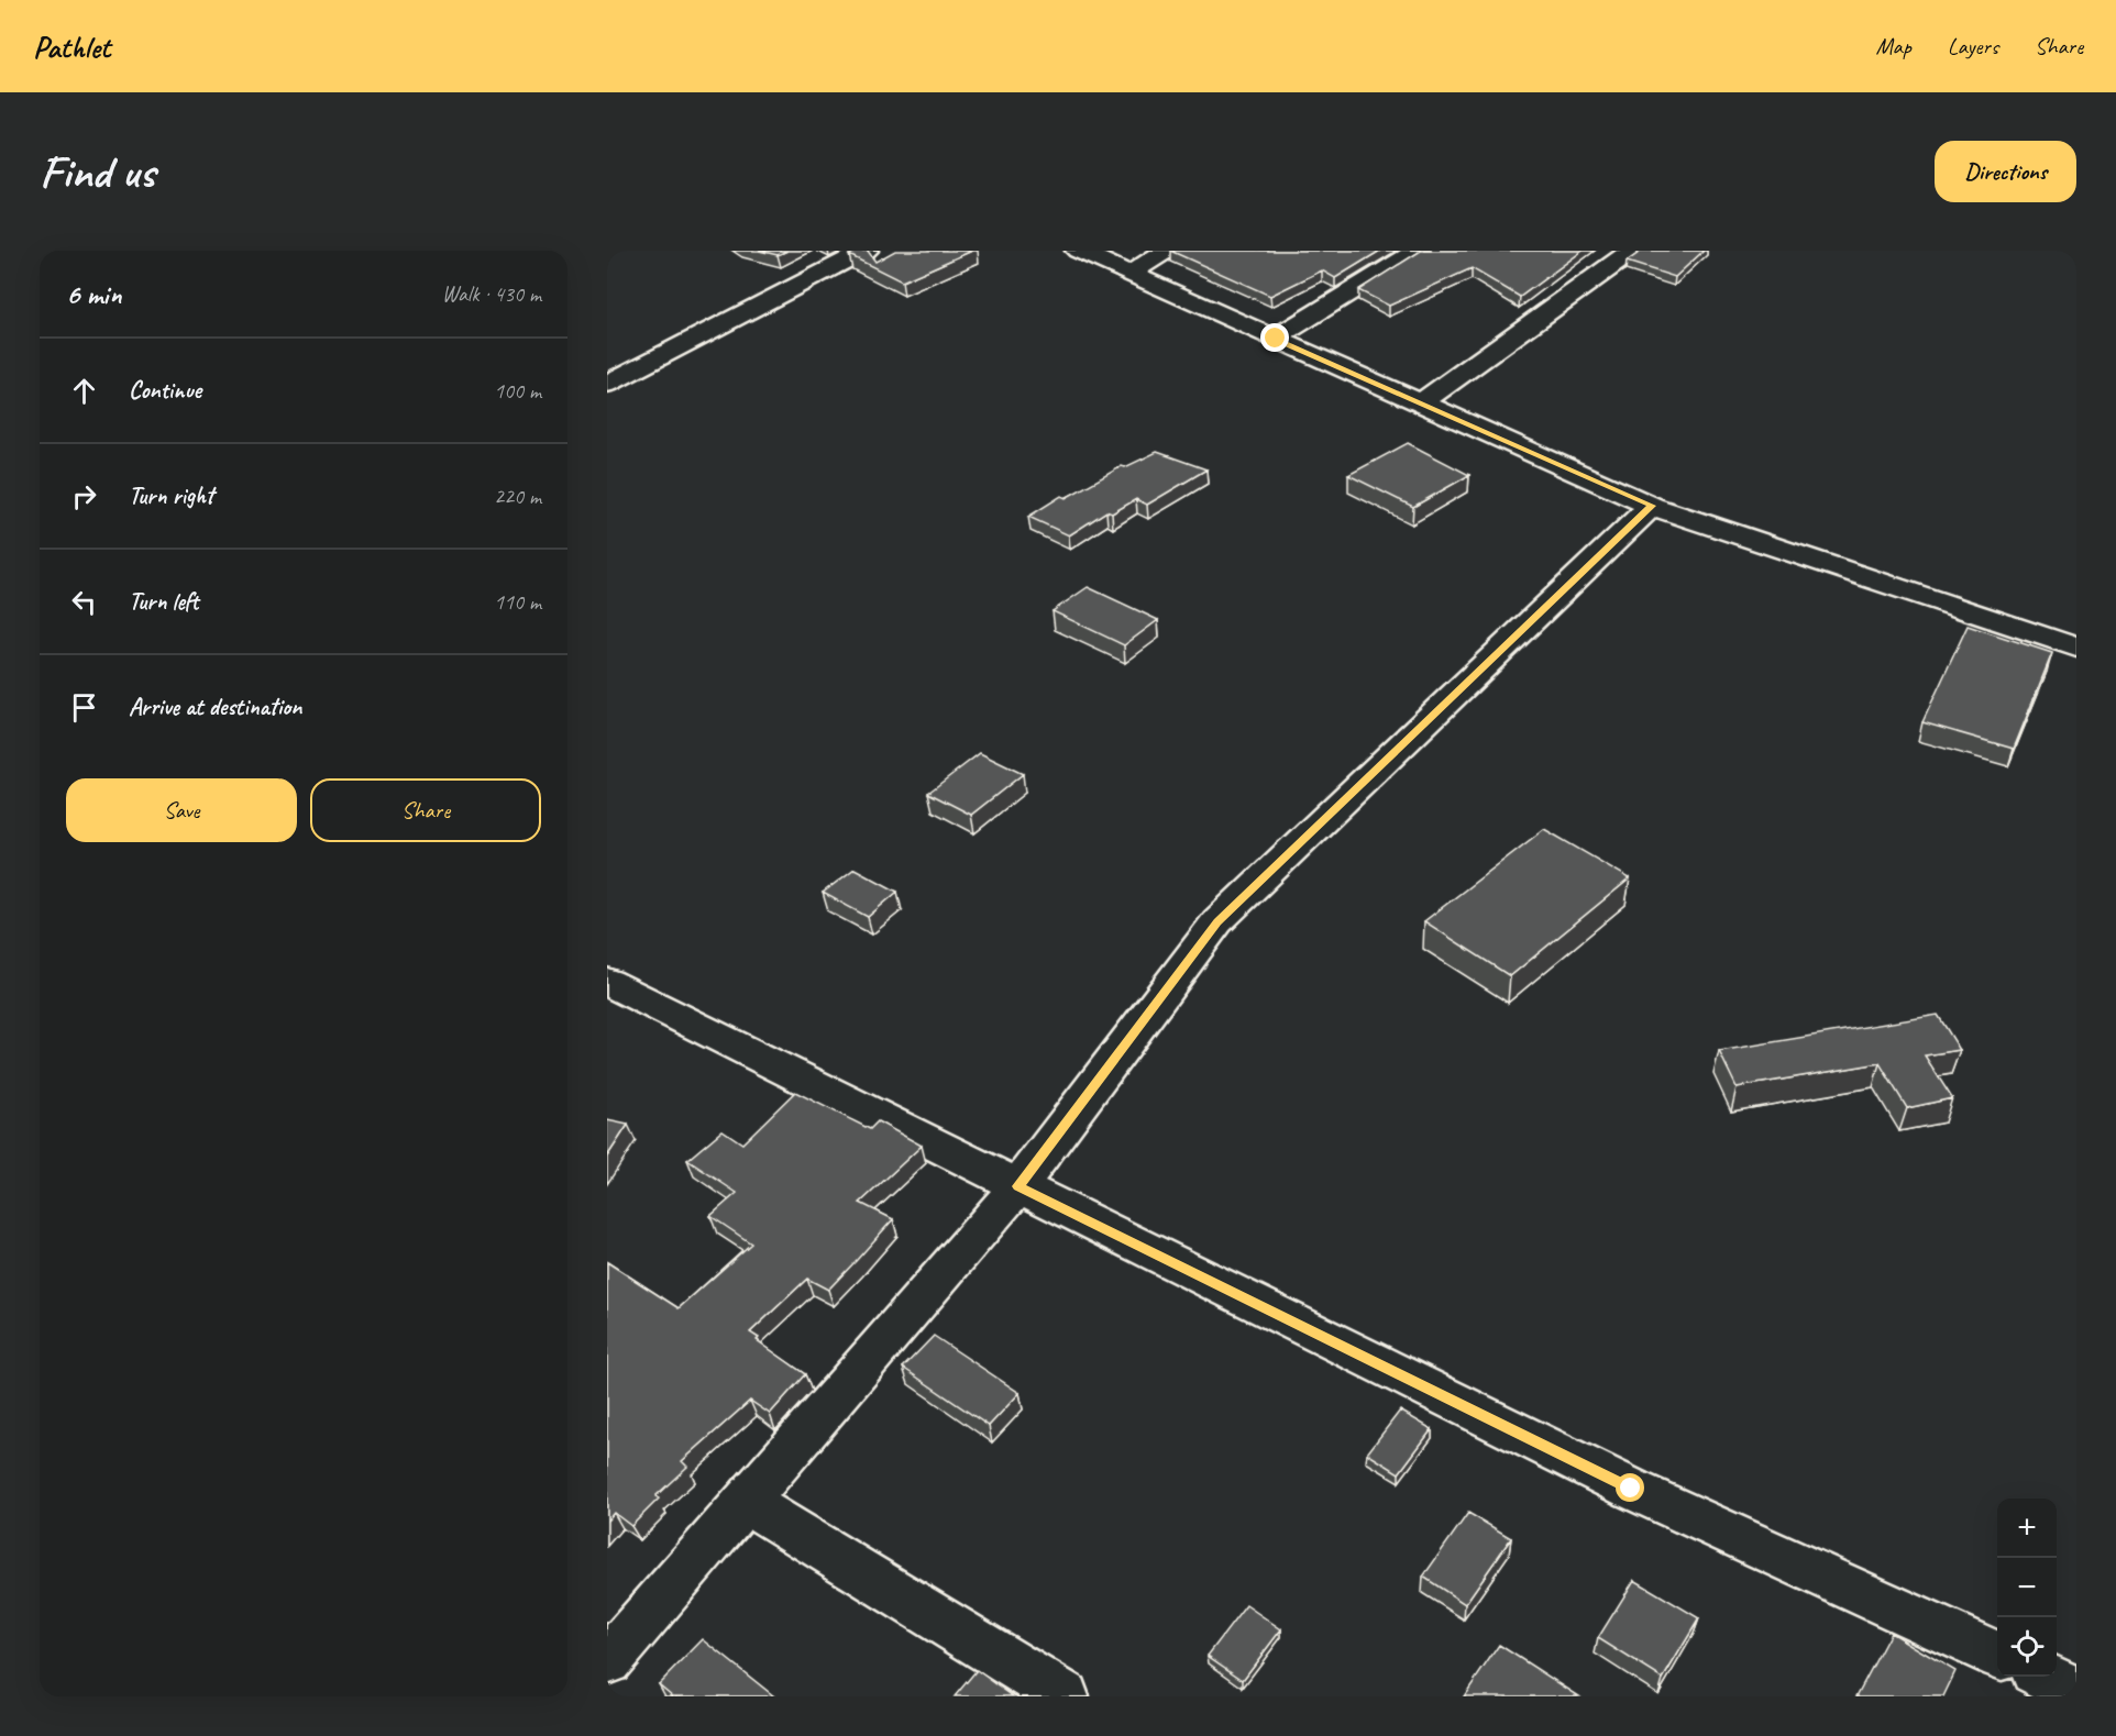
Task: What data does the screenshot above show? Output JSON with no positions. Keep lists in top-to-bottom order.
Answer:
{
  "page": {
    "header": "Pathlet",
    "nav": ["Map", "Layers", "Share"],
    "buttons": [
      "Directions",
      ["Save", "Share"]
    ],
    "title": "Find us",
    "heading": ["6 min", "Walk · 430 m"],
    "list": [
      ["Continue", "100 m"],
      ["Turn right", "220 m"],
      ["Turn left", "110 m"],
      "Arrive at destination"
    ],
    "map_buttons": ["+", "−"]
  }
}
